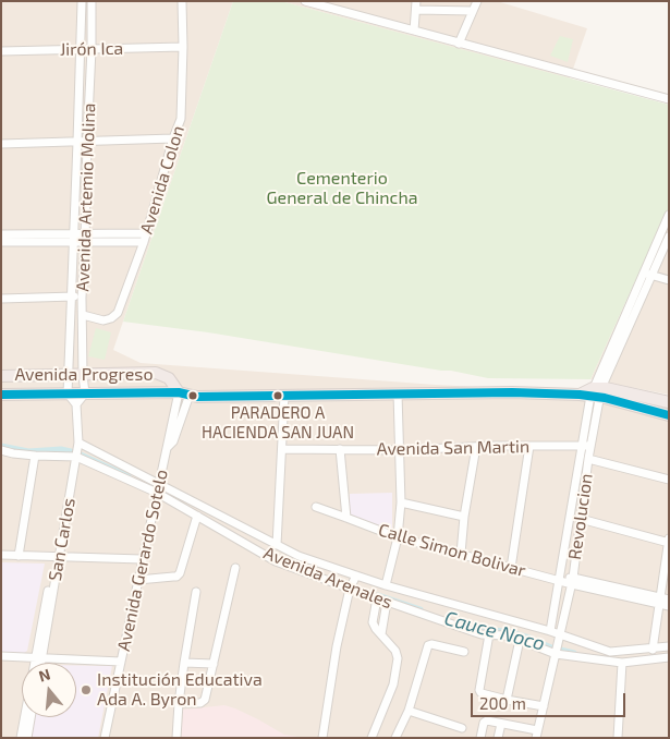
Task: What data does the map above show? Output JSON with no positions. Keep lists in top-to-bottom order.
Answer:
{
  "streets": {
    "highway": ["Avenida Progreso"],
    "street": [
      "Jirón Ica",
      "Avenida Colon",
      "Avenida Artemio Molina",
      "Avenida San Martin",
      "Revolucion",
      "San Carlos",
      "Calle Simon Bolivar",
      "Avenida Gerardo Sotelo",
      "Avenida Arenales"
    ]
  },
  "crossings": [
    ["Jirón Ica", "Avenida Colon"],
    ["Jirón Ica", "Avenida Artemio Molina"],
    ["Avenida Colon", "Avenida Artemio Molina"],
    ["Avenida Artemio Molina", "Avenida Progreso"],
    ["Avenida Progreso", "Avenida Gerardo Sotelo"],
    ["Avenida San Martin", "Revolucion"],
    ["Revolucion", "Calle Simon Bolivar"],
    ["Revolucion", "Avenida Arenales"],
    ["San Carlos", "Avenida Arenales"],
    ["Avenida Gerardo Sotelo", "Avenida Arenales"]
  ],
  "water": ["Cauce Noco"],
  "parks": ["Cementerio General de Chincha"],
  "places": ["PARADERO A HACIENDA SAN JUAN", "Institución Educativa Ada A. Byron"],
  "scale_bar": "200 m",
  "north": "top"
}
